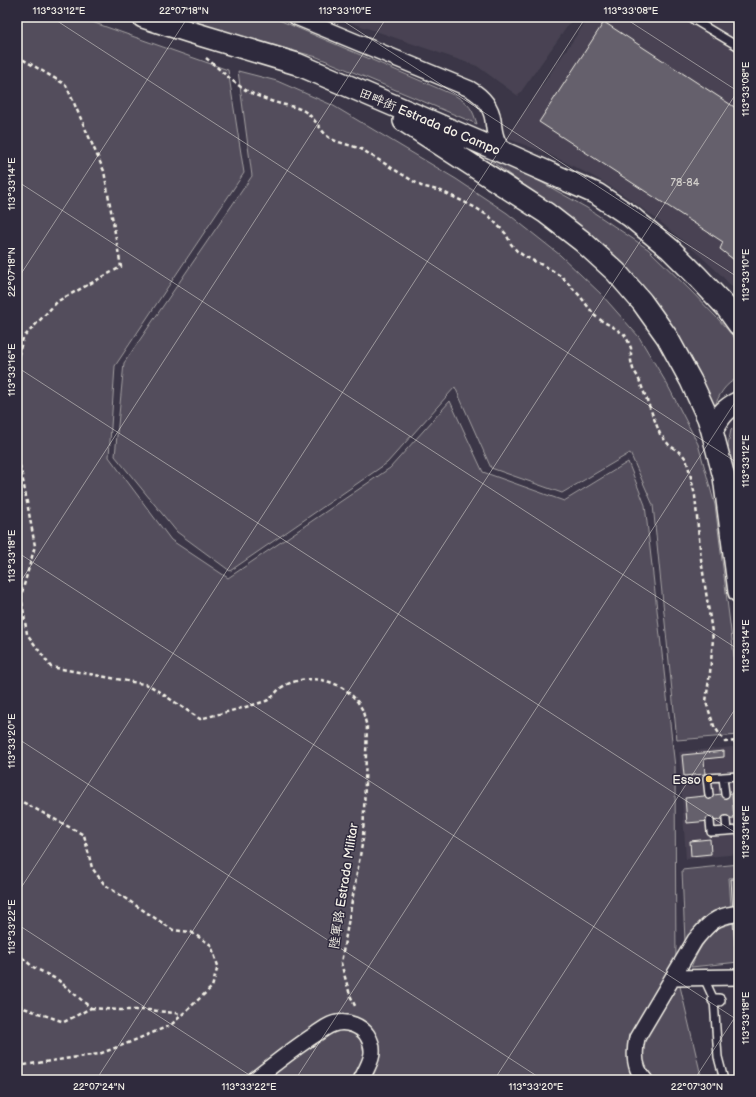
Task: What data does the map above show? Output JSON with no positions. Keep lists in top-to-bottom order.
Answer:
{
  "streets": {
    "main road": ["田畔街 Estrada do Campo"],
    "path": ["陸軍路 Estrada Militar"]
  },
  "places": ["Esso"],
  "house_numbers": ["78-84"],
  "coordinates": [
    "113°33'12\"E",
    "22°07'18\"N",
    "113°33'10\"E",
    "113°33'08\"E",
    "113°33'14\"E",
    "113°33'16\"E",
    "113°33'18\"E",
    "113°33'20\"E",
    "113°33'22\"E",
    "22°07'24\"N",
    "22°07'30\"N"
  ]
}
